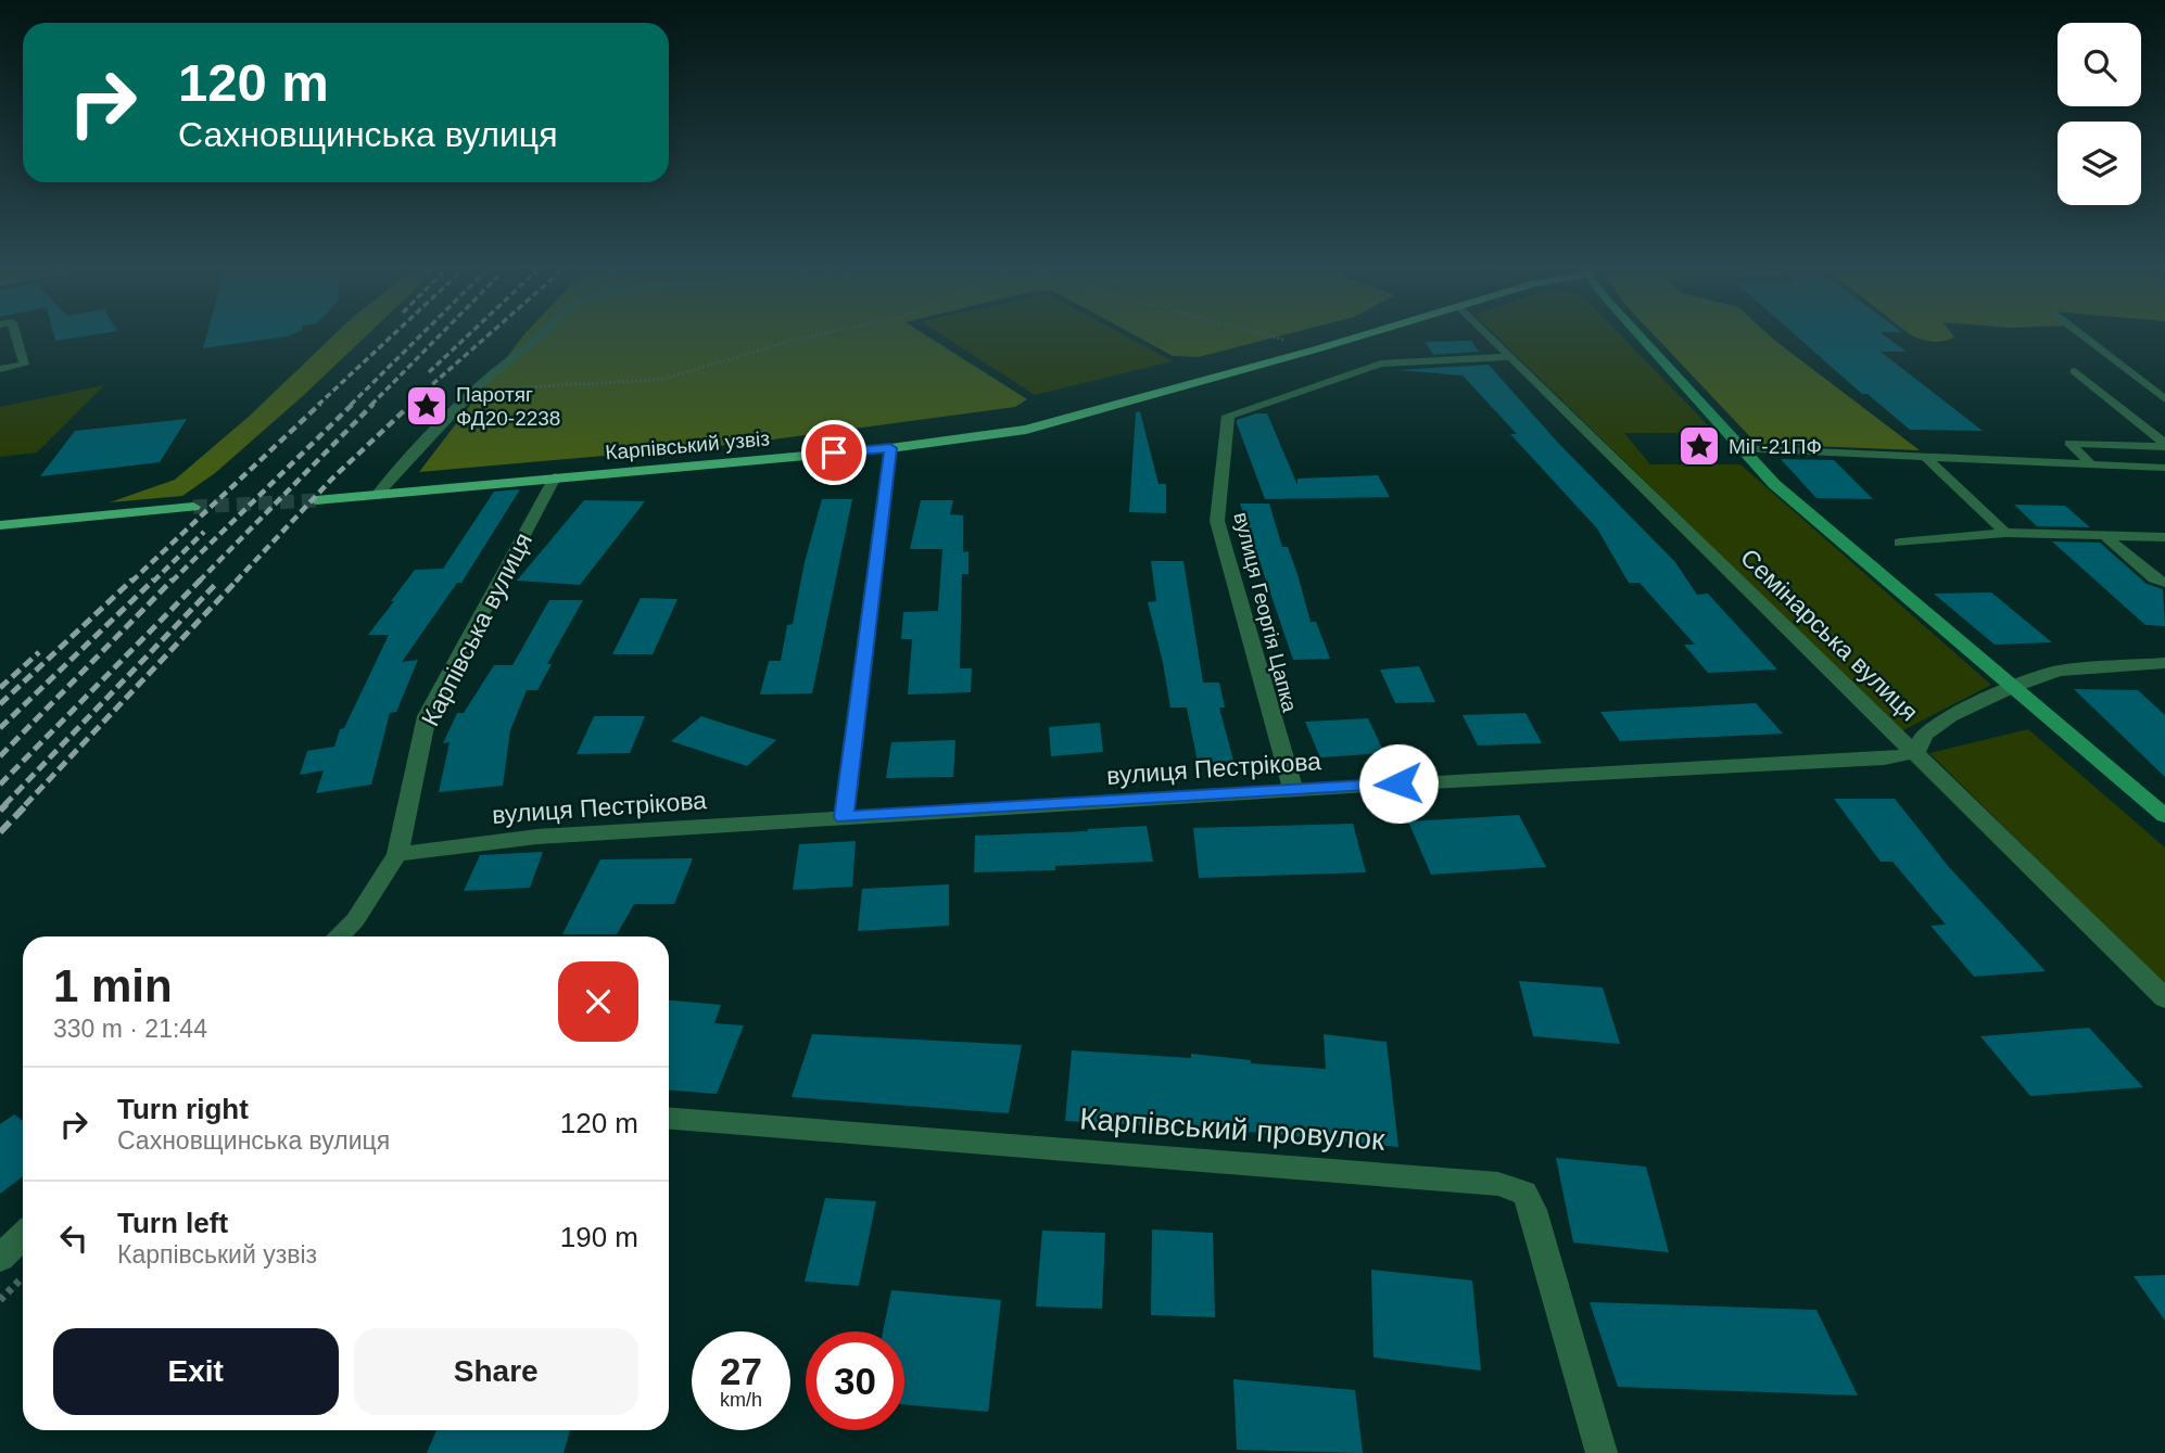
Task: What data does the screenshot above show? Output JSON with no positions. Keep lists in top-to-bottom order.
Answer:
{
  "streets": {
    "main road": ["Карпівський узвіз"],
    "street": [
      "вулиця Георгія Цапка",
      "Карпівська вулиця",
      "Семінарська вулиця",
      "вулиця Пестрікова",
      "Карпівський провулок"
    ]
  },
  "crossings": [
    ["Карпівський узвіз", "Карпівська вулиця"],
    ["вулиця Георгія Цапка", "Семінарська вулиця"],
    ["вулиця Георгія Цапка", "вулиця Пестрікова"],
    ["Карпівська вулиця", "вулиця Пестрікова"],
    ["Семінарська вулиця", "вулиця Пестрікова"]
  ],
  "places": {
    "place": ["Паротяг ФД20-2238", "МіГ-21ПФ"]
  },
  "page": {
    "turn": ["120 m", "Сахновщинська вулиця"],
    "heading": ["1 min", "330 m · 21:44"],
    "list": [
      {
        "name": "Turn right",
        "note": "Сахновщинська вулиця",
        "value": "120 m"
      },
      {
        "name": "Turn left",
        "note": "Карпівський узвіз",
        "value": "190 m"
      }
    ],
    "buttons": ["Exit", "Share"],
    "speed": "27 km/h",
    "limit": "30"
  }
}
